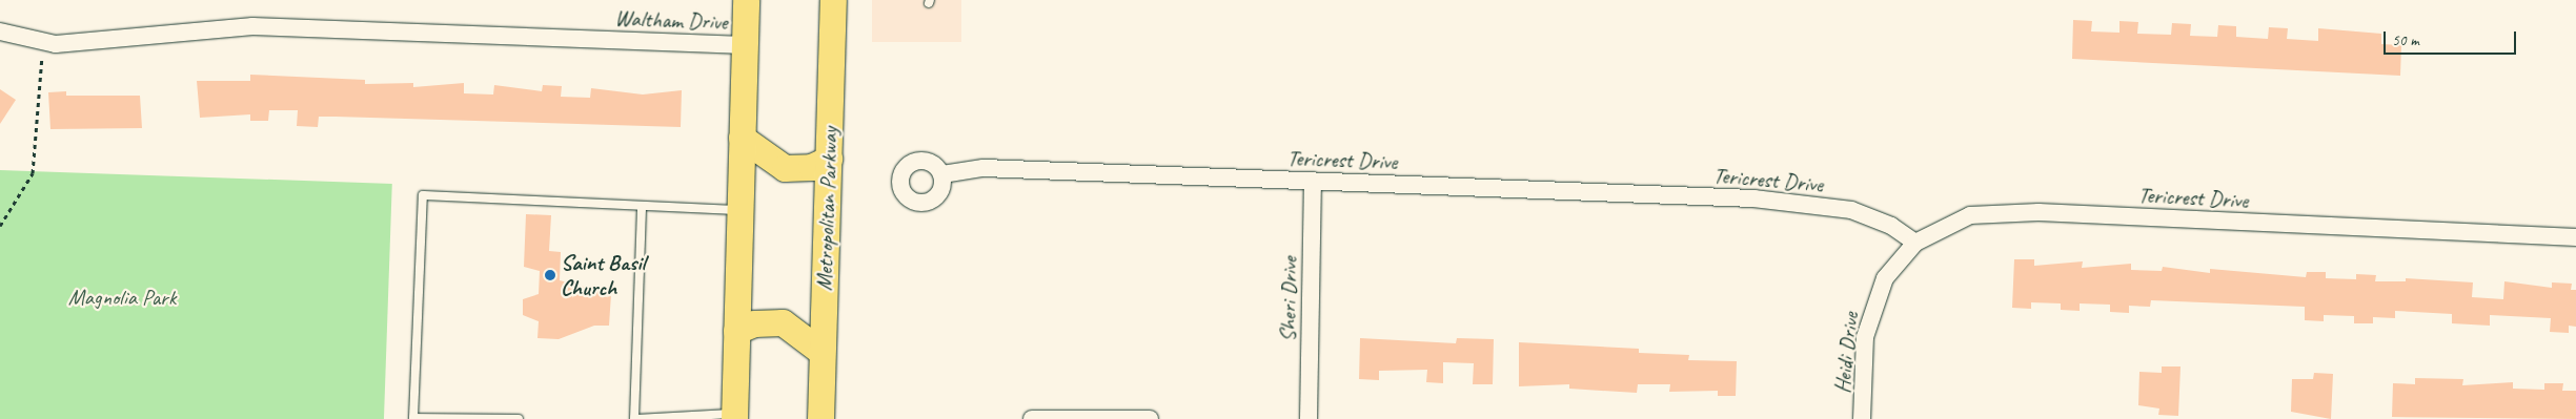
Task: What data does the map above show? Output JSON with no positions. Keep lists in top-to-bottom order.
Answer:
{
  "streets": {
    "main road": ["Metropolitan Parkway"],
    "street": [
      "Waltham Drive",
      "Tericrest Drive",
      "Sheri Drive",
      "Heidi Drive"
    ]
  },
  "crossings": [
    ["Tericrest Drive", "Sheri Drive"],
    ["Tericrest Drive", "Heidi Drive"]
  ],
  "parks": ["Magnolia Park"],
  "places": ["Saint Basil Church"],
  "scale_bar": "50 m"
}
